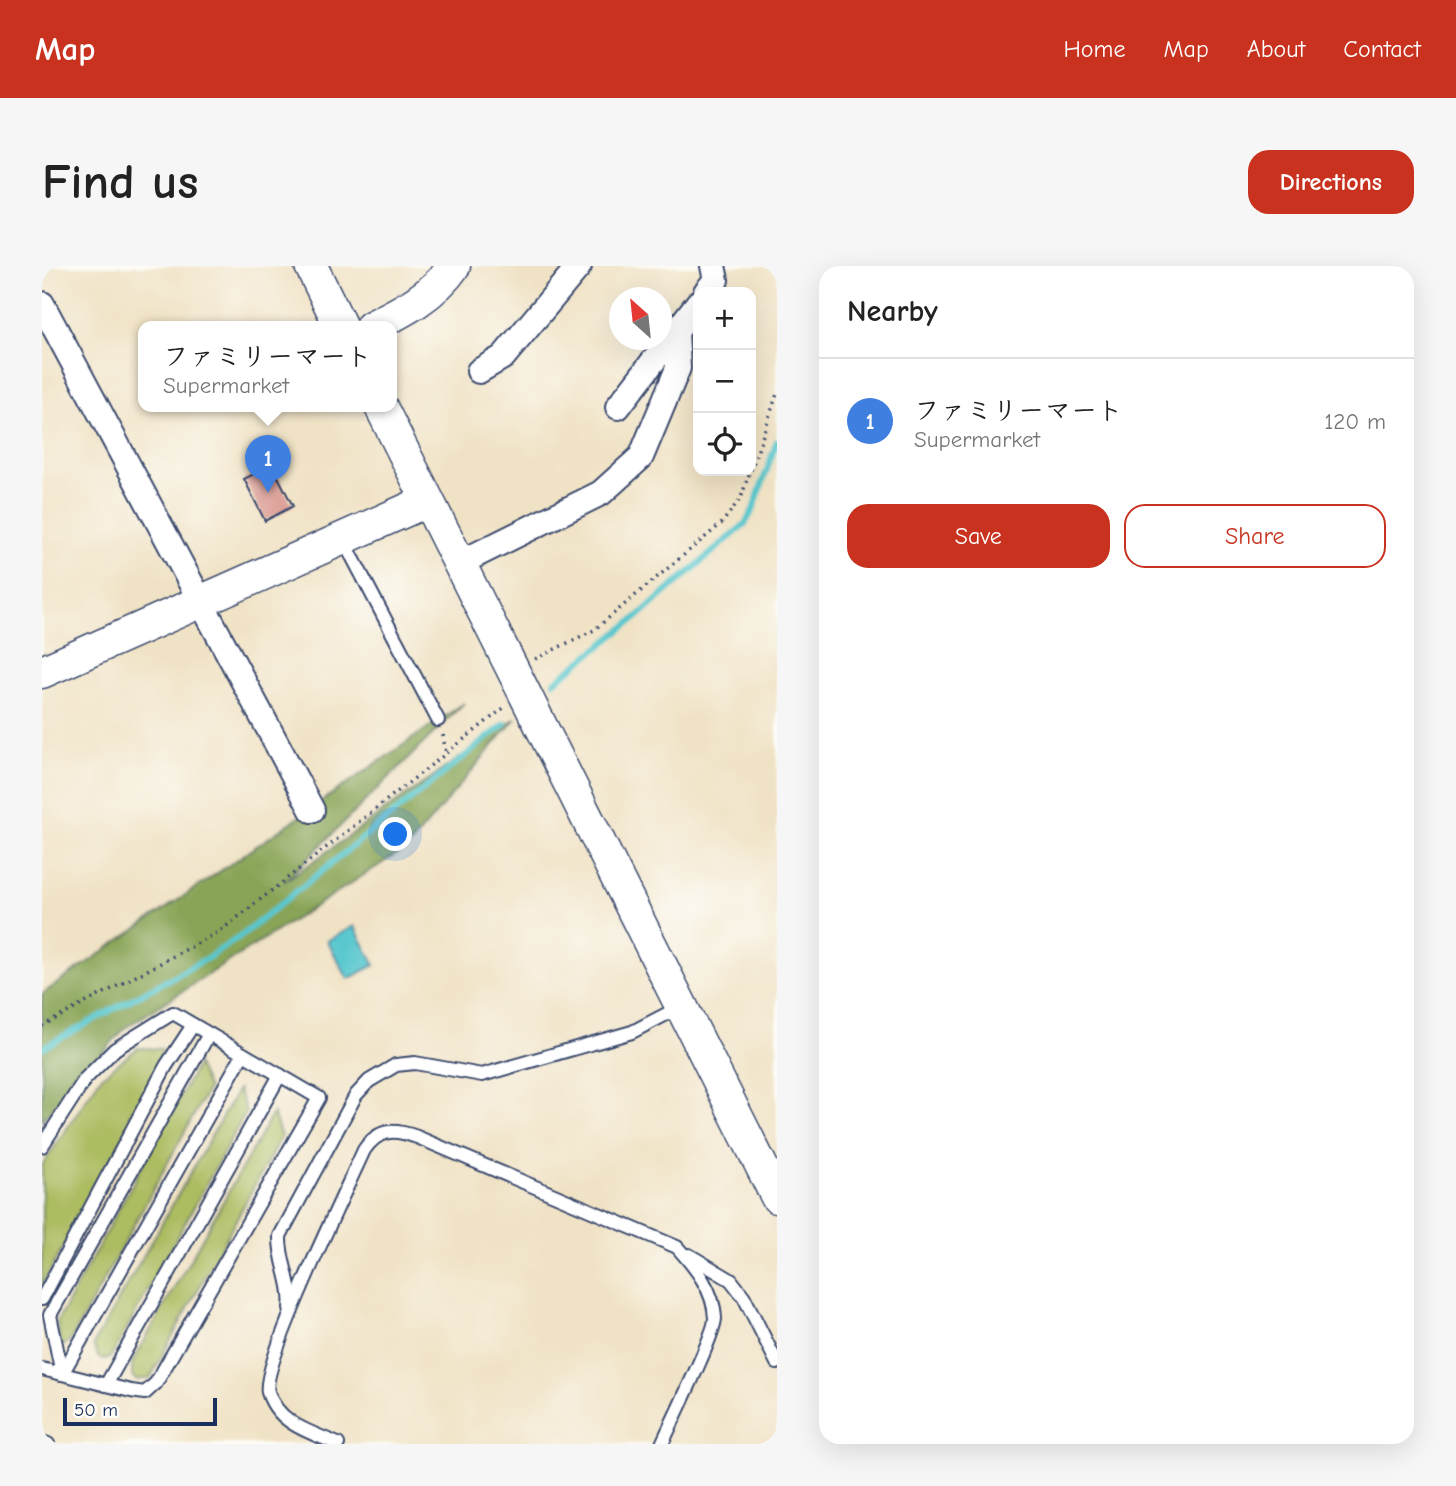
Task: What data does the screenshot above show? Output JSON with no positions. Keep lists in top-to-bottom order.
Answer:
{
  "scale_bar": "50 m",
  "north": "top left",
  "page": {
    "header": "Map",
    "nav": [
      "Home",
      "Map",
      "About",
      "Contact"
    ],
    "buttons": [
      "Directions",
      ["Save", "Share"]
    ],
    "title": "Find us",
    "heading": "Nearby",
    "map_buttons": ["+", "−"],
    "popup": ["ファミリーマート", "Supermarket"],
    "list": [
      {
        "mark": "1",
        "name": "ファミリーマート",
        "note": "Supermarket",
        "value": "120 m"
      }
    ],
    "pins": "1",
    "scale": "50 m"
  }
}
